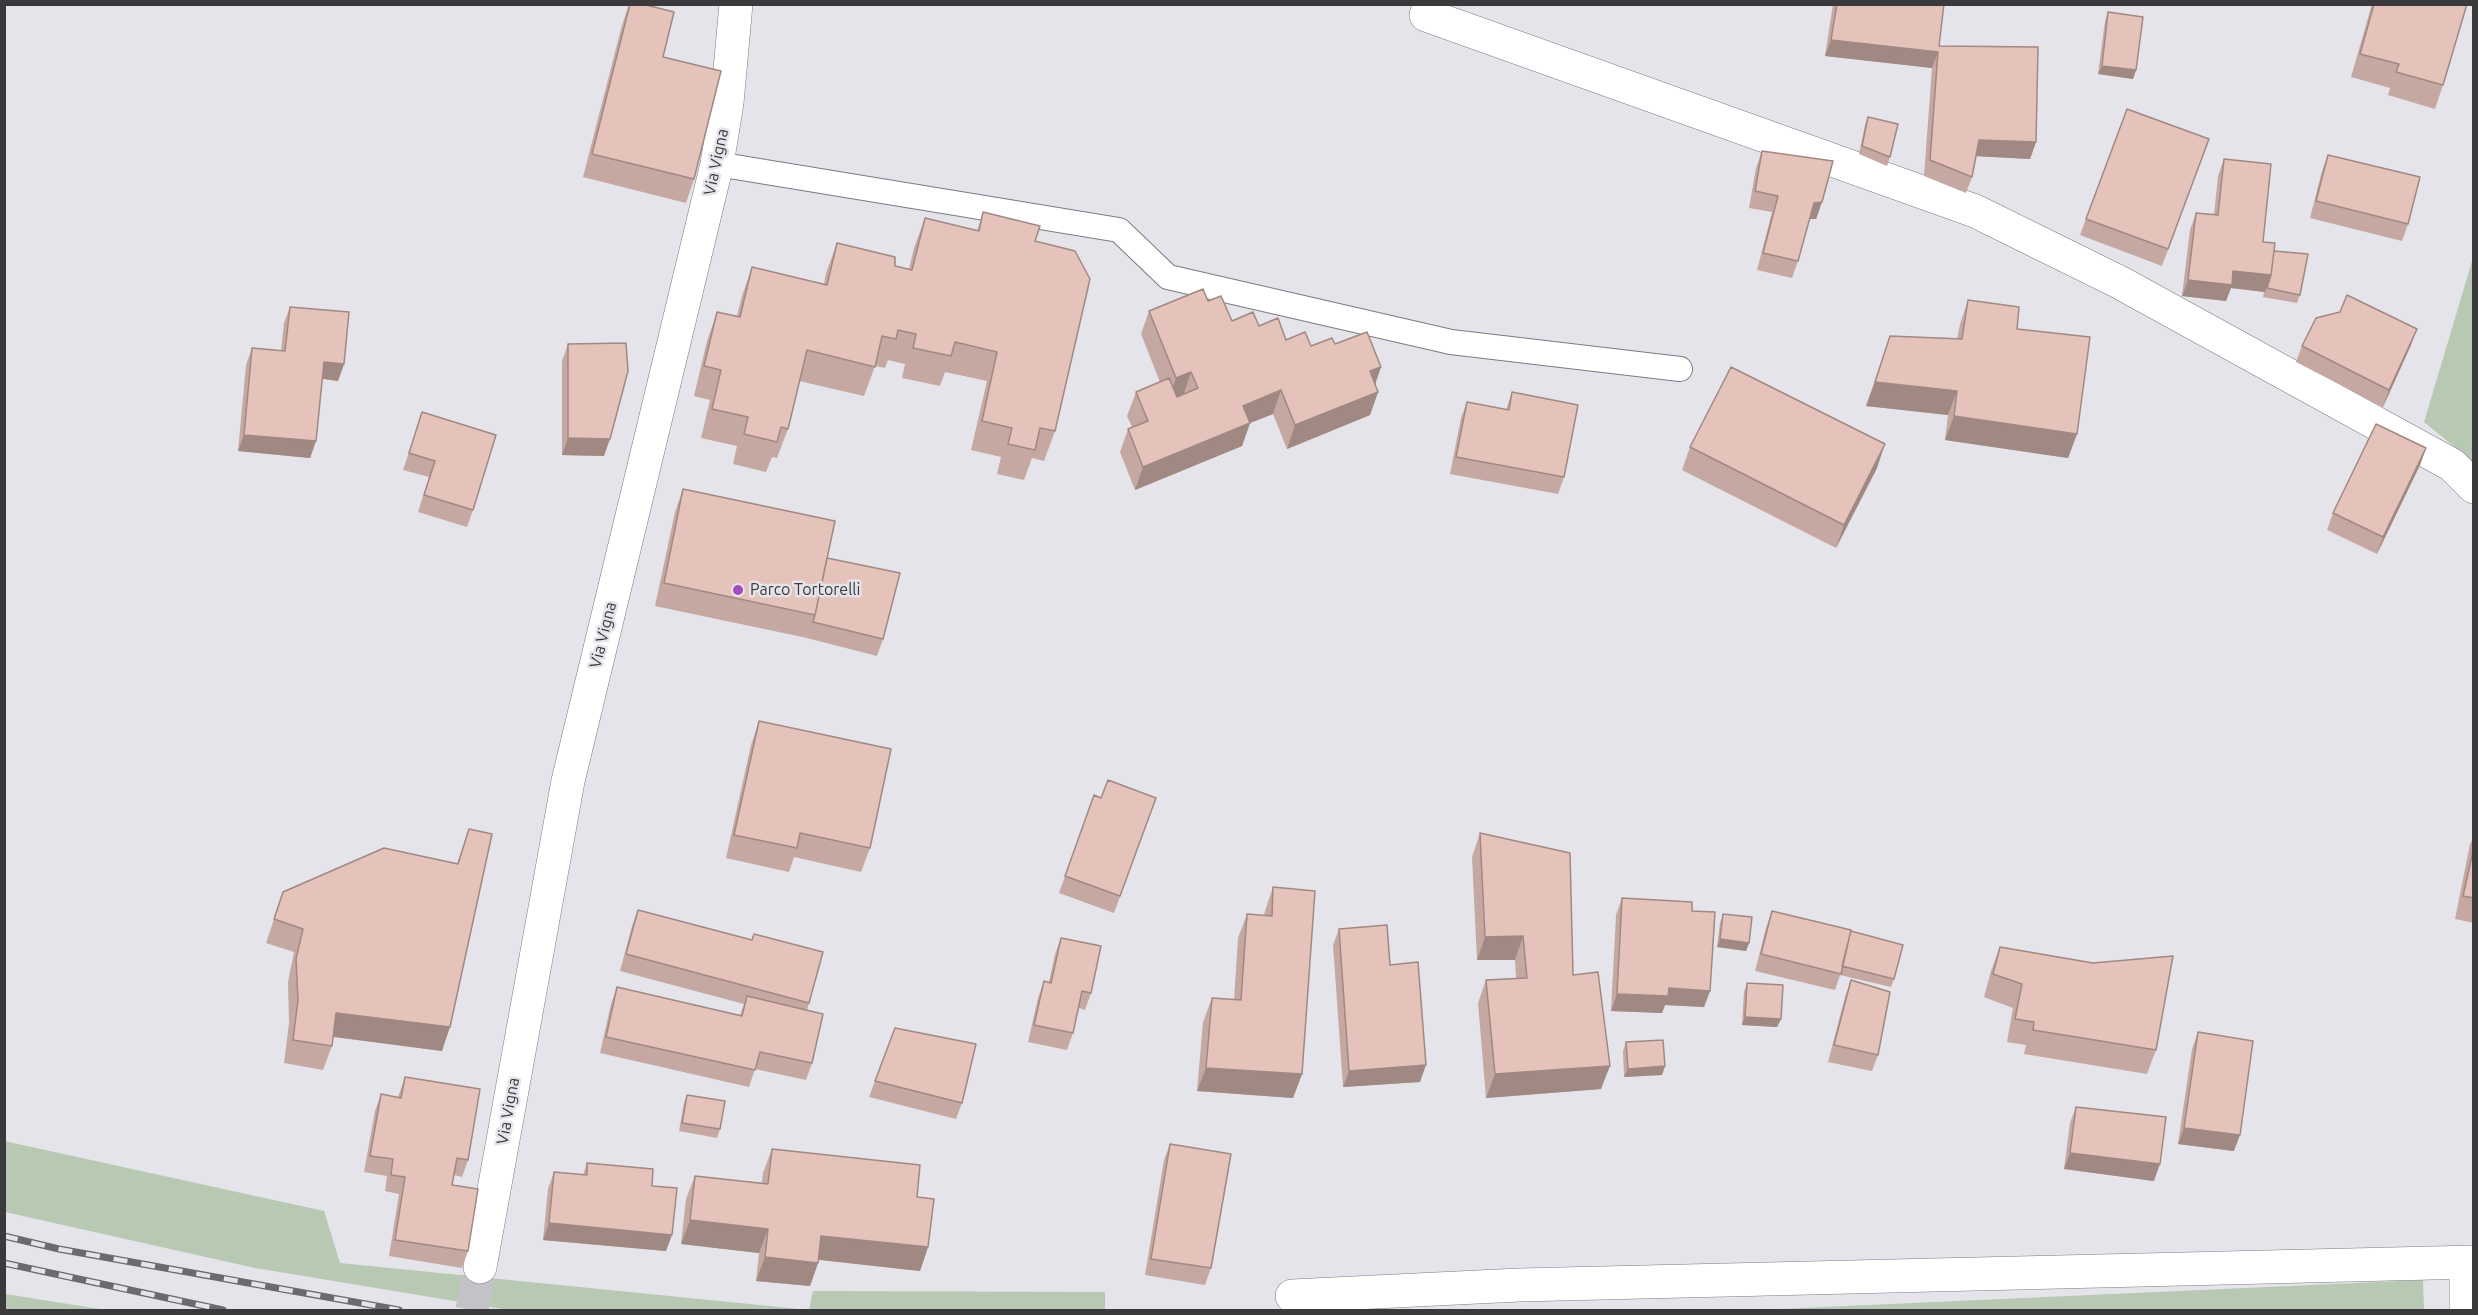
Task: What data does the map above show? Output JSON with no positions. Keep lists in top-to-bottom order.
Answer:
{
  "streets": {
    "street": ["Via Vigna"]
  },
  "places": ["Parco Tortorelli"]
}
